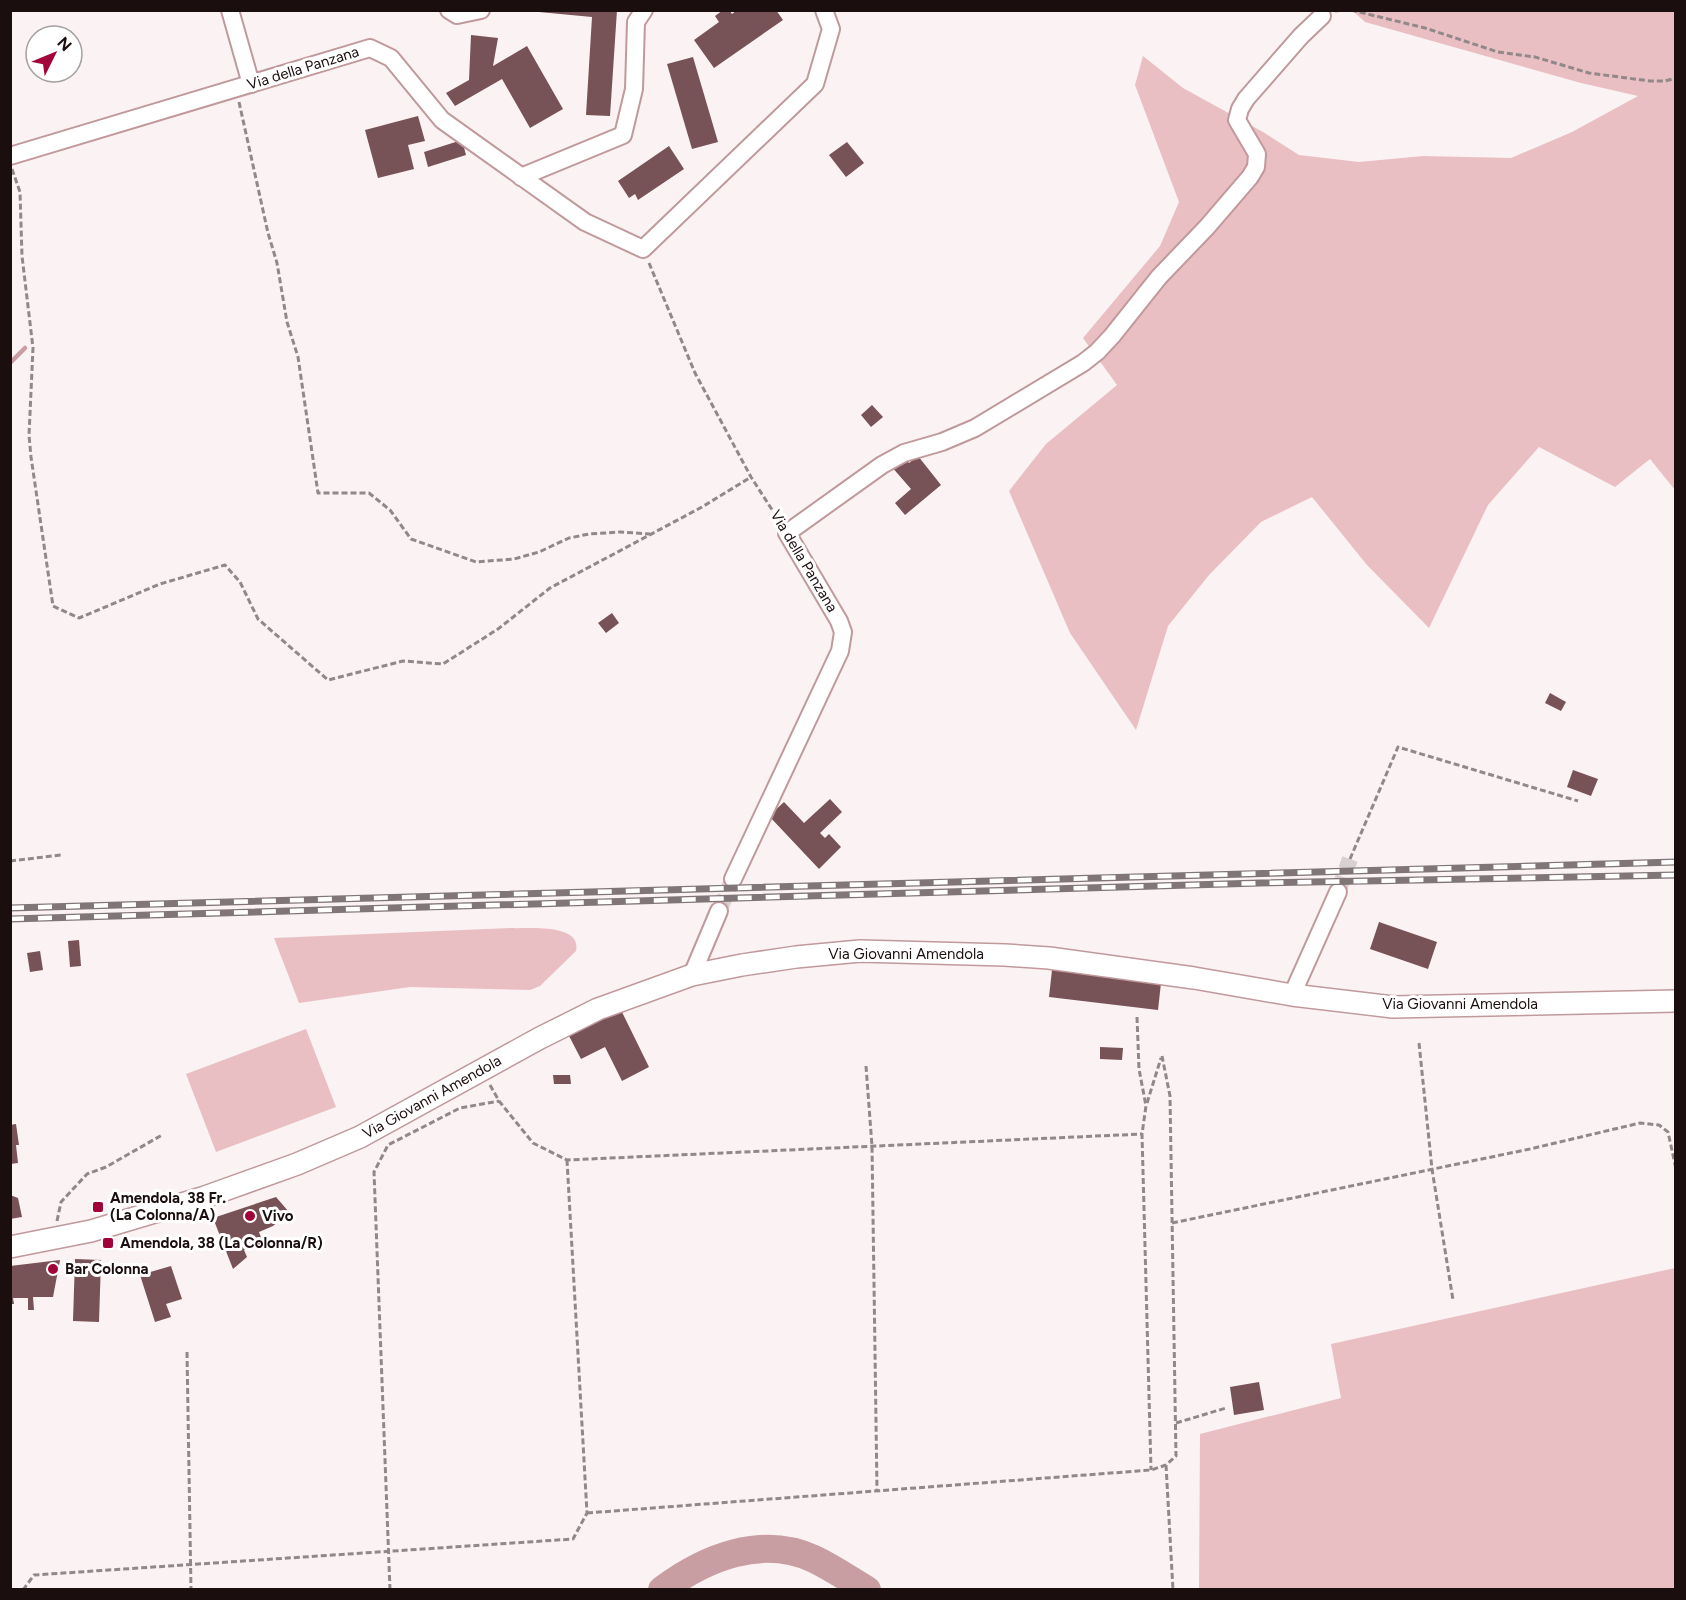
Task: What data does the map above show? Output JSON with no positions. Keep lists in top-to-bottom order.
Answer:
{
  "streets": {
    "main road": ["Via Giovanni Amendola"],
    "street": ["Via della Panzana"]
  },
  "places": {
    "transit": ["Amendola, 38 Fr. (La Colonna/A)", "Amendola, 38 (La Colonna/R)"],
    "other": ["Vivo", "Bar Colonna"]
  },
  "north": "top right"
}
